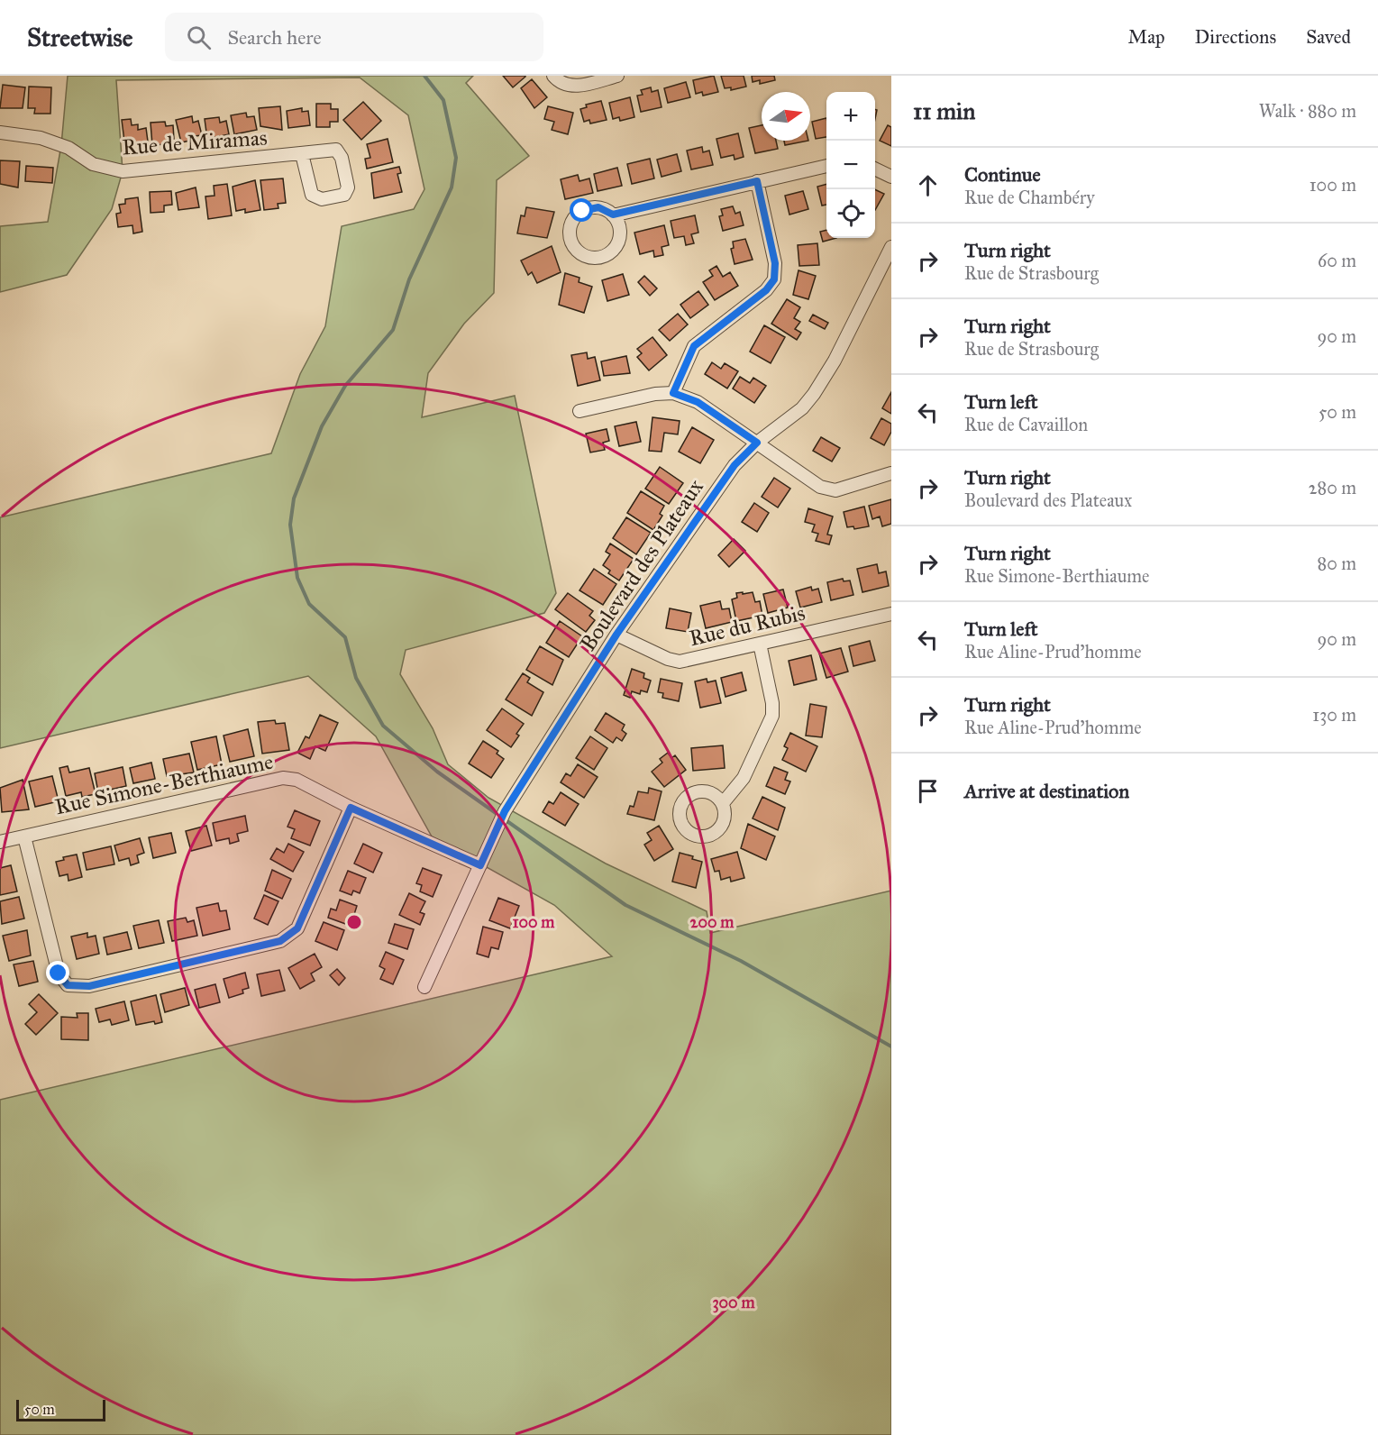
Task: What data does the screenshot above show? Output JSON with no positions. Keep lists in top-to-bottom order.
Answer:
{
  "streets": {
    "street": [
      "Rue de Miramas",
      "Boulevard des Plateaux",
      "Rue du Rubis",
      "Rue Simone-Berthiaume"
    ]
  },
  "crossings": [
    ["Boulevard des Plateaux", "Rue du Rubis"],
    ["Boulevard des Plateaux", "Rue Simone-Berthiaume"]
  ],
  "scale_bar": "50 m",
  "north": "right",
  "page": {
    "header": "Streetwise",
    "search": "Search here",
    "nav": ["Map", "Directions", "Saved"],
    "heading": ["11 min", "Walk · 880 m"],
    "map_buttons": ["+", "−"],
    "list": [
      ["Continue", "Rue de Chambéry", "100 m"],
      ["Turn right", "Rue de Strasbourg", "60 m"],
      ["Turn right", "Rue de Strasbourg", "90 m"],
      ["Turn left", "Rue de Cavaillon", "50 m"],
      ["Turn right", "Boulevard des Plateaux", "280 m"],
      ["Turn right", "Rue Simone-Berthiaume", "80 m"],
      ["Turn left", "Rue Aline-Prud'homme", "90 m"],
      ["Turn right", "Rue Aline-Prud'homme", "130 m"],
      "Arrive at destination"
    ],
    "scale": "50 m"
  },
  "rings": ["100 m", "200 m", "300 m"]
}
